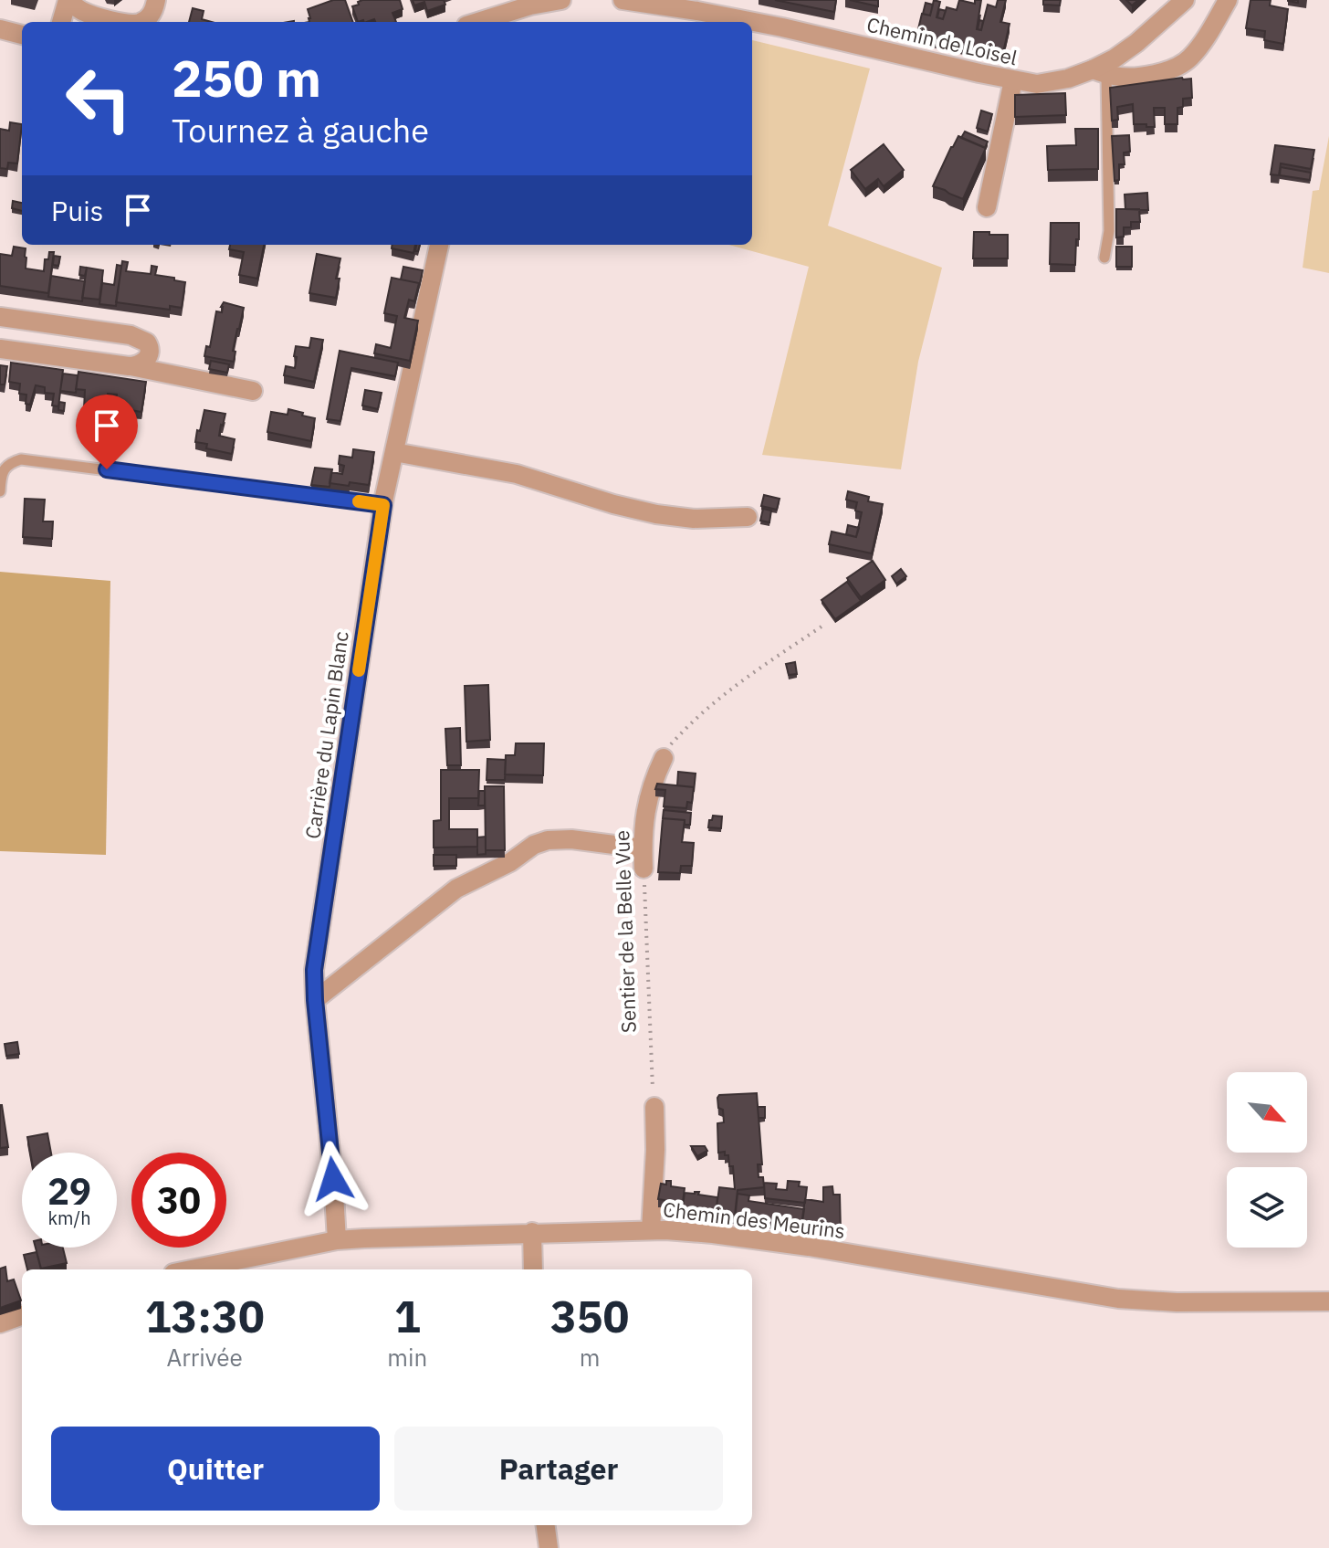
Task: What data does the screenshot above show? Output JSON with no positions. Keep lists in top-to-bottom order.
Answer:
{
  "streets": {
    "street": [
      "Chemin de Loisel",
      "Carrière du Lapin Blanc",
      "Sentier de la Belle Vue",
      "Chemin des Meurins"
    ]
  },
  "crossings": [
    ["Carrière du Lapin Blanc", "Chemin des Meurins"]
  ],
  "north": "bottom right",
  "page": {
    "turn": ["250 m", "Tournez à gauche"],
    "then": "Puis",
    "speed": "29 km/h",
    "limit": "30",
    "eta": [
      "13:30",
      "Arrivée",
      "1",
      "min",
      "350",
      "m"
    ],
    "buttons": ["Quitter", "Partager"]
  }
}
